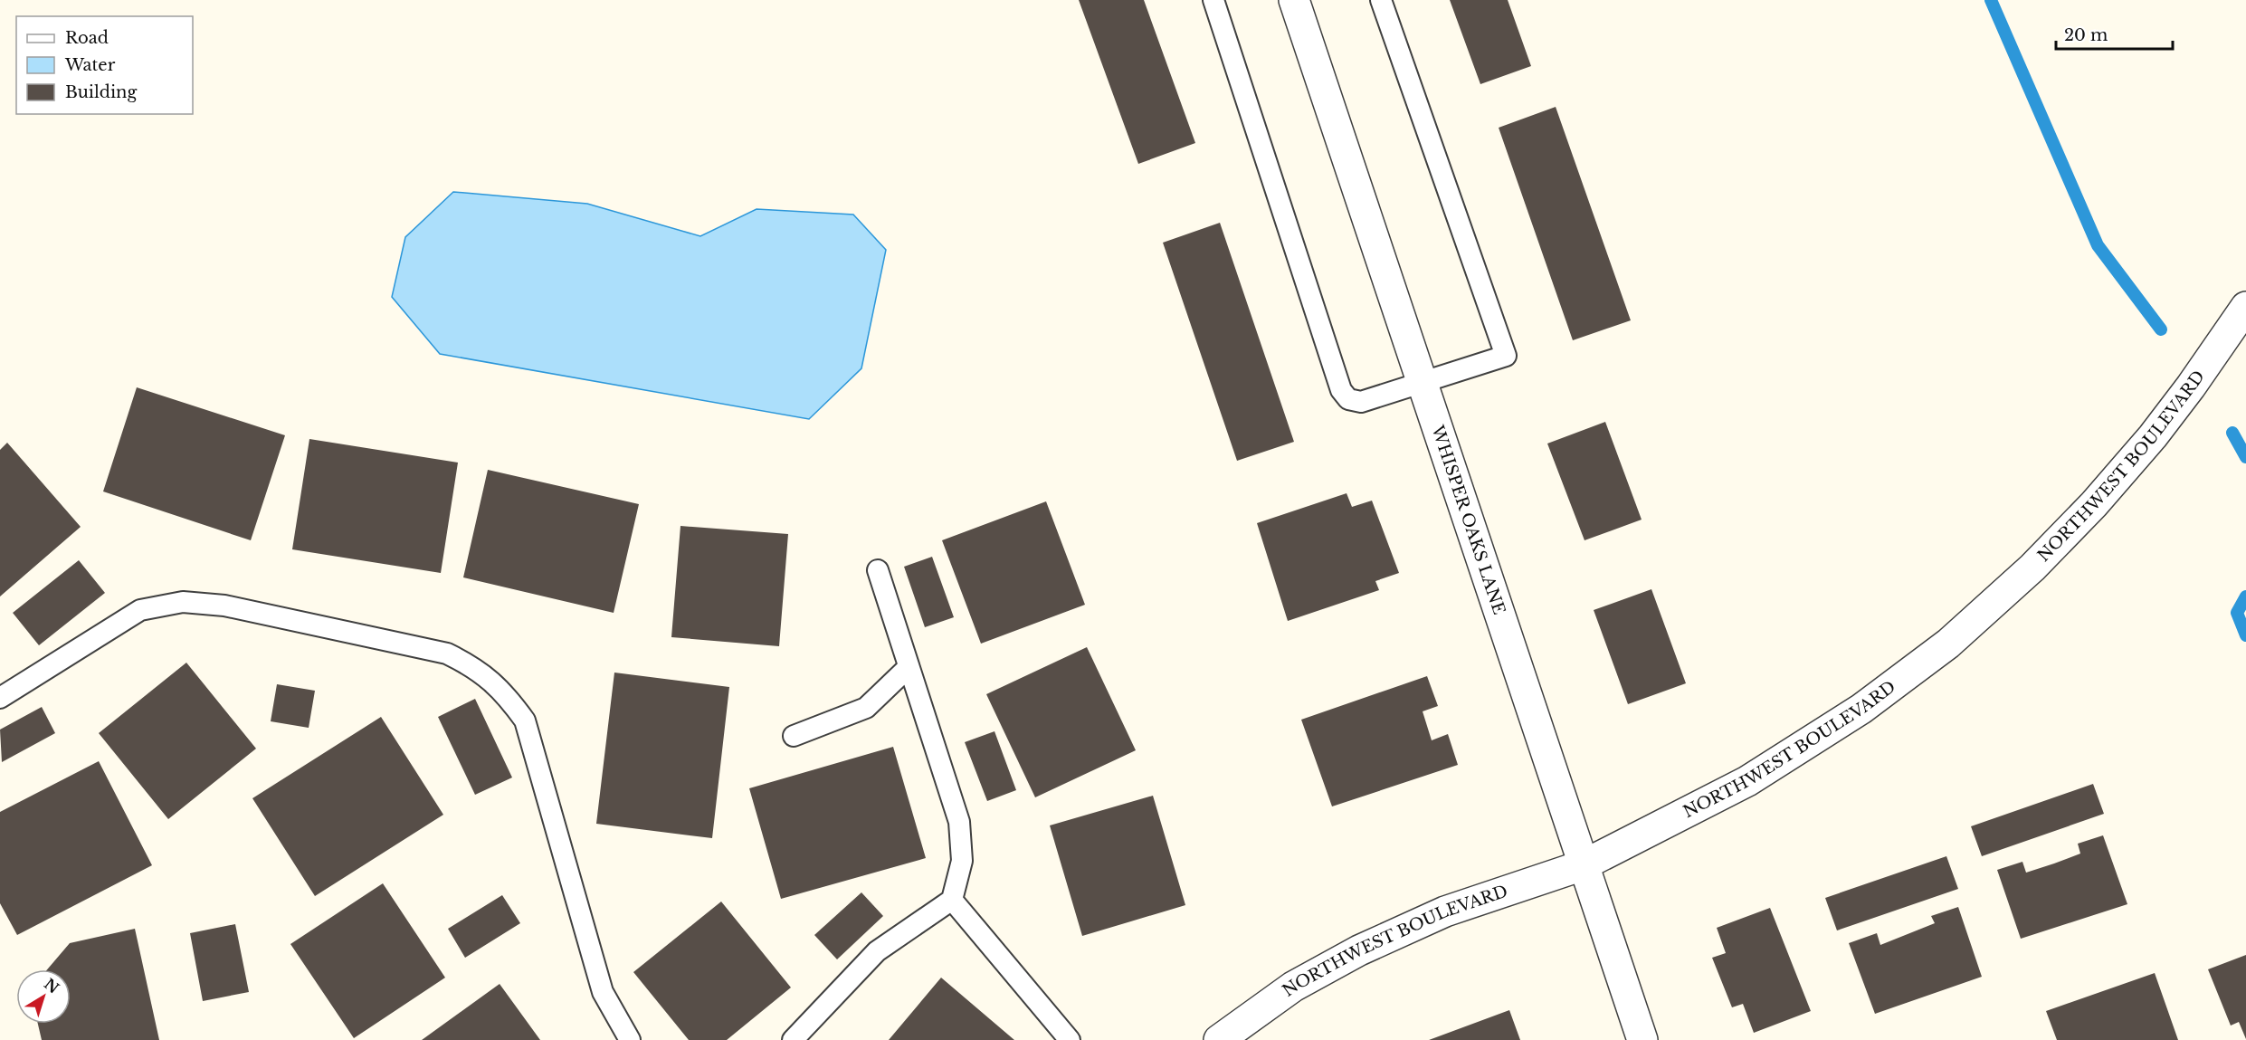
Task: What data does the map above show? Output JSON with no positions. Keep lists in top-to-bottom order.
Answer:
{
  "streets": {
    "street": ["NORTHWEST BOULEVARD", "WHISPER OAKS LANE"]
  },
  "crossings": [
    ["NORTHWEST BOULEVARD", "WHISPER OAKS LANE"]
  ],
  "legend": ["Road", "Water", "Building"],
  "scale_bar": "20 m",
  "north": "top right"
}
